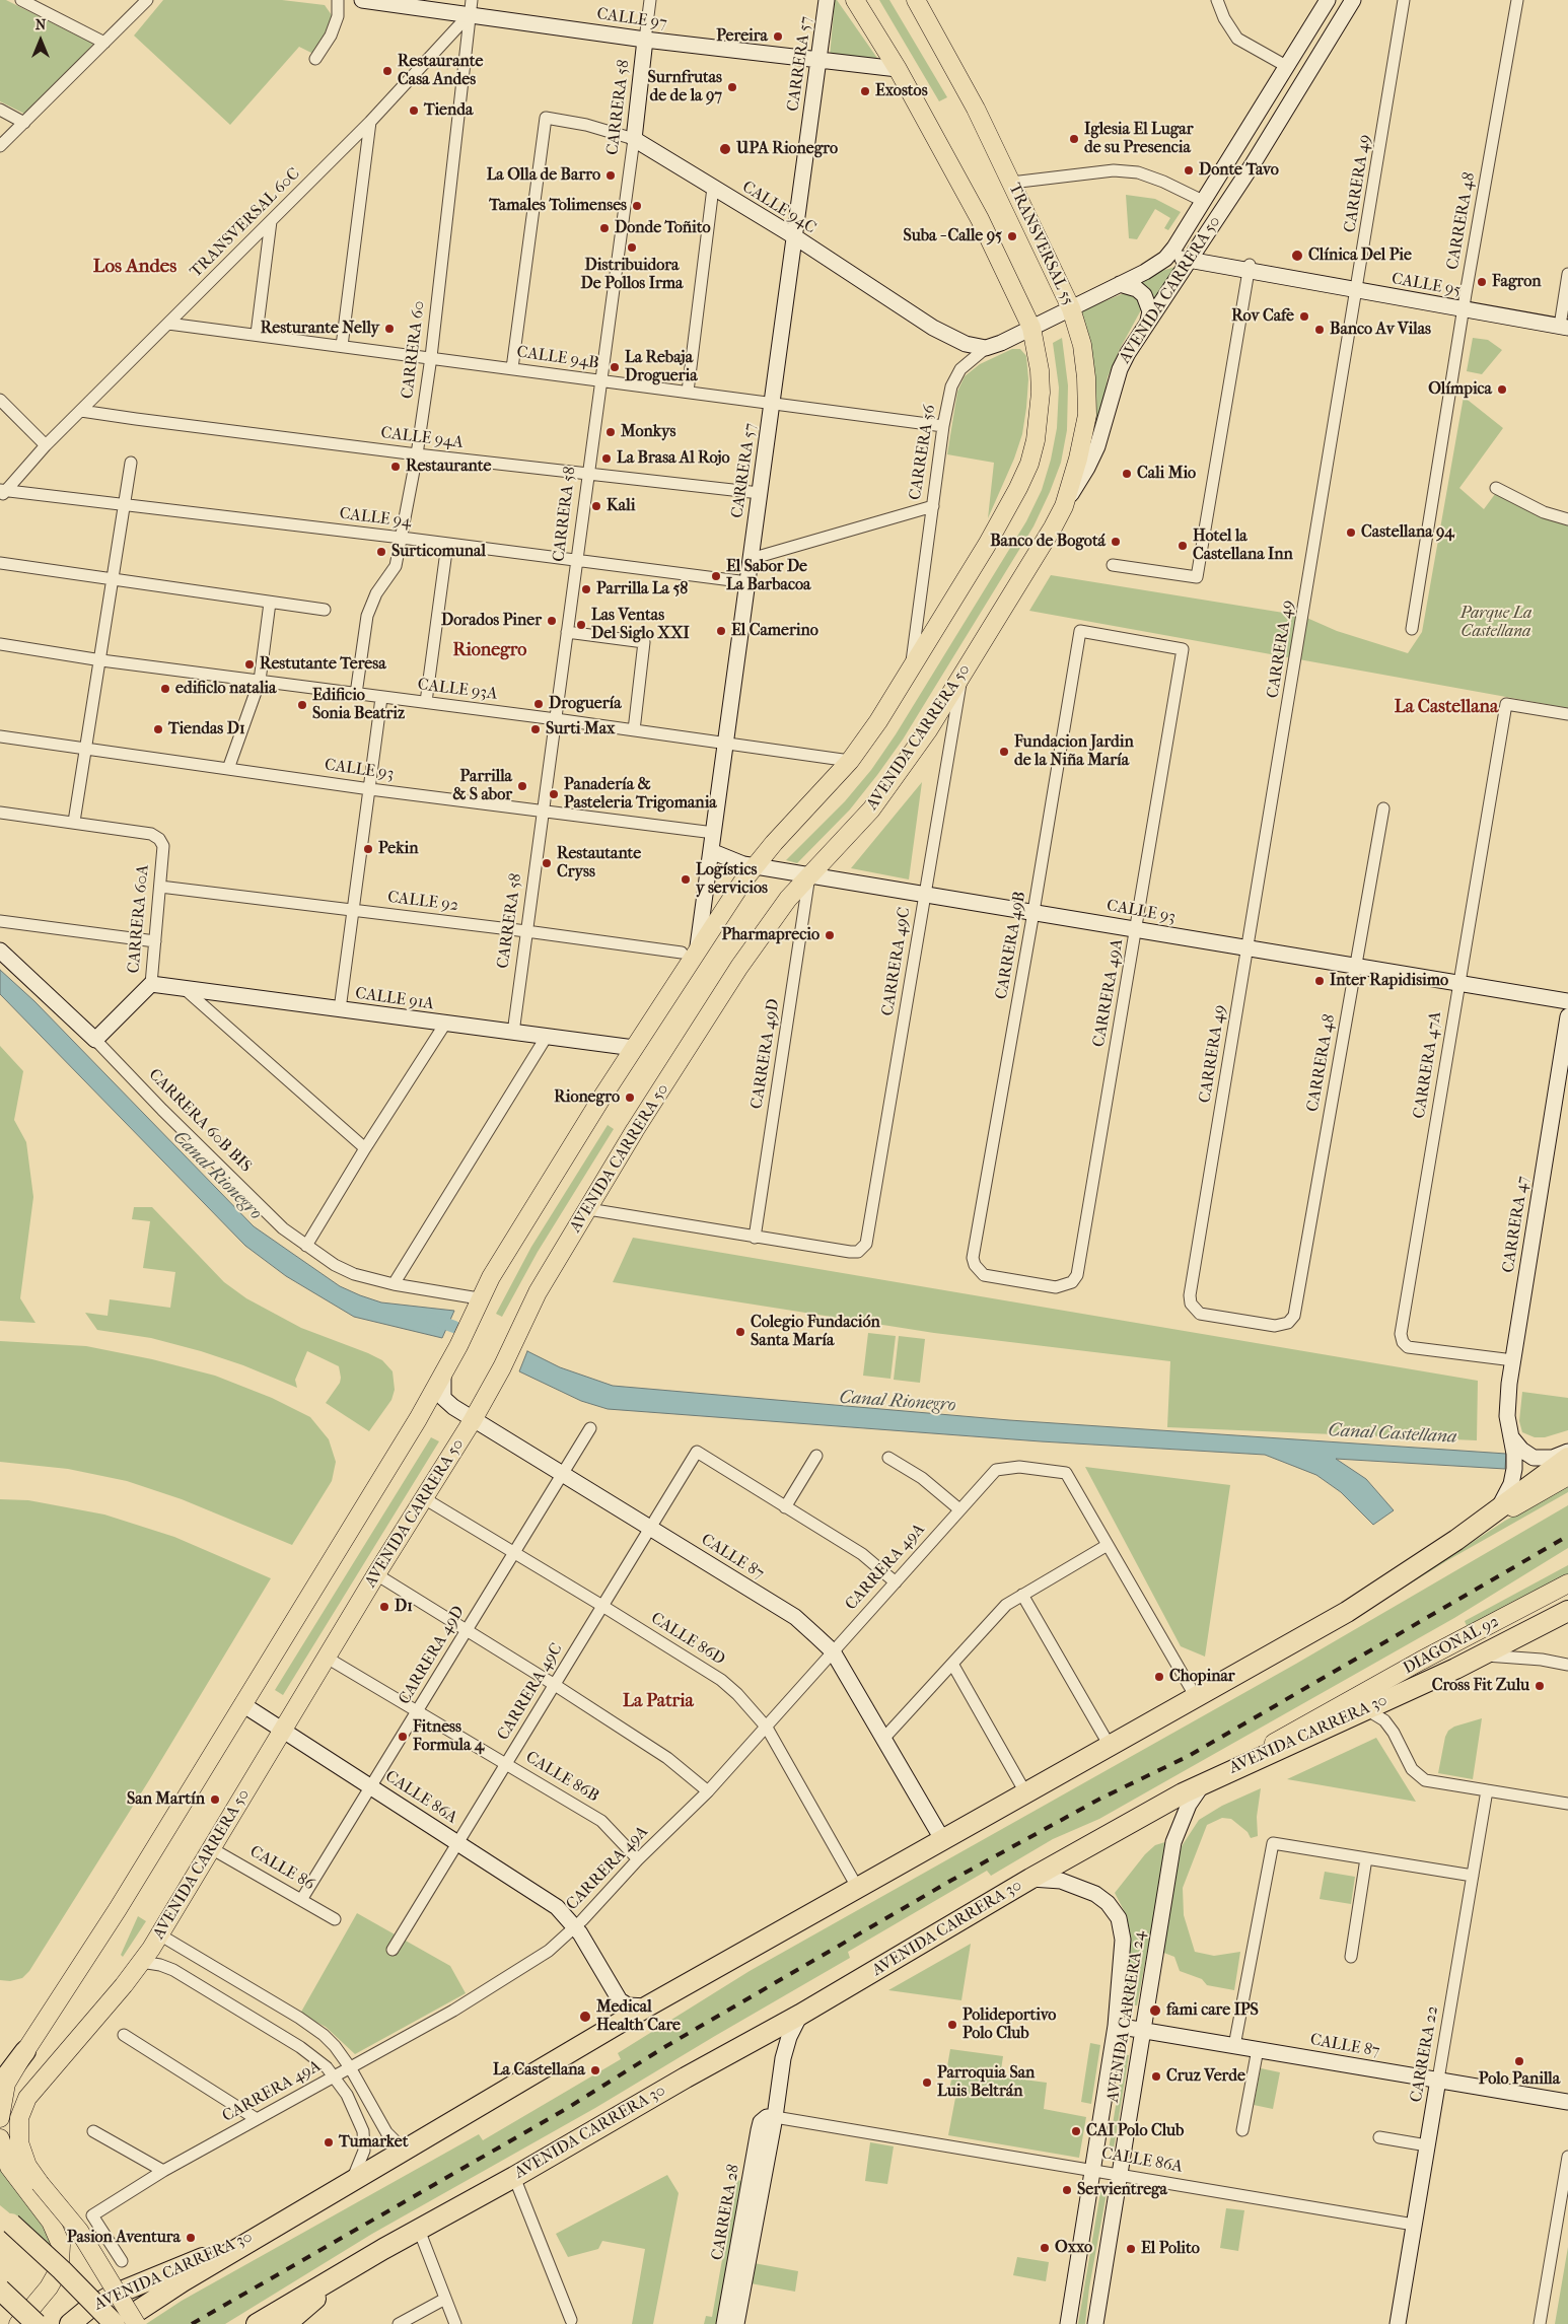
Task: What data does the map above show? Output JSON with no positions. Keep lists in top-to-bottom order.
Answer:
{
  "streets": {
    "highway": ["AVENIDA CARRERA 30"],
    "main road": ["TRANSVERSAL 55", "AVENIDA CARRERA 50", "DIAGONAL 92"],
    "street": [
      "CALLE 97",
      "CARRERA 57",
      "CARRERA 58",
      "CARRERA 49",
      "CALLE 94C",
      "CARRERA 48",
      "TRANSVERSAL 60C",
      "CALLE 95",
      "CARRERA 60",
      "CALLE 94B",
      "CALLE 94A",
      "CARRERA 56",
      "CALLE 94",
      "CALLE 93A",
      "CALLE 93",
      "CALLE 92",
      "CARRERA 60A",
      "CARRERA 49B",
      "CARRERA 49C",
      "CARRERA 49A",
      "CALLE 91A",
      "CARRERA 49D",
      "CARRERA 47A",
      "CARRERA 60B BIS",
      "CARRERA 47",
      "CALLE 87",
      "CALLE 86D",
      "CALLE 86B",
      "CALLE 86A",
      "CALLE 86",
      "AVENIDA CARRERA 24",
      "CARRERA 22",
      "CARRERA 28"
    ]
  },
  "crossings": [
    ["CALLE 97", "CARRERA 57"],
    ["CALLE 97", "CARRERA 58"],
    ["CALLE 97", "TRANSVERSAL 60C"],
    ["CALLE 97", "CARRERA 60"],
    ["CARRERA 57", "CALLE 94C"],
    ["CARRERA 57", "CALLE 94B"],
    ["CARRERA 57", "CALLE 94A"],
    ["CARRERA 57", "CALLE 94"],
    ["CARRERA 57", "CALLE 93A"],
    ["CARRERA 57", "CALLE 93"],
    ["CARRERA 57", "CALLE 92"],
    ["CARRERA 58", "CALLE 94C"],
    ["CARRERA 58", "CALLE 94B"],
    ["CARRERA 58", "CALLE 94A"],
    ["CARRERA 58", "CALLE 94"],
    ["CARRERA 58", "CALLE 93A"],
    ["CARRERA 58", "CALLE 93"],
    ["CARRERA 58", "CALLE 92"],
    ["CARRERA 58", "CALLE 91A"],
    ["CARRERA 49", "CARRERA 48"],
    ["CARRERA 49", "CALLE 95"],
    ["CARRERA 49", "CALLE 93"],
    ["CALLE 94C", "CALLE 94B"],
    ["CALLE 94C", "CARRERA 56"],
    ["CARRERA 48", "CALLE 95"],
    ["CARRERA 48", "CALLE 93"],
    ["TRANSVERSAL 60C", "CARRERA 60"],
    ["TRANSVERSAL 60C", "CALLE 94B"],
    ["TRANSVERSAL 60C", "CALLE 94A"],
    ["TRANSVERSAL 60C", "CALLE 94"],
    ["TRANSVERSAL 55", "AVENIDA CARRERA 50"],
    ["TRANSVERSAL 55", "CARRERA 56"],
    ["CALLE 95", "AVENIDA CARRERA 50"],
    ["AVENIDA CARRERA 50", "CARRERA 56"],
    ["AVENIDA CARRERA 50", "CALLE 93"],
    ["AVENIDA CARRERA 50", "CARRERA 49C"],
    ["AVENIDA CARRERA 50", "CARRERA 49D"],
    ["AVENIDA CARRERA 50", "CALLE 87"],
    ["AVENIDA CARRERA 50", "CALLE 86D"],
    ["AVENIDA CARRERA 50", "CALLE 86B"],
    ["AVENIDA CARRERA 50", "CALLE 86A"],
    ["AVENIDA CARRERA 50", "CALLE 86"],
    ["CARRERA 60", "CALLE 94B"],
    ["CARRERA 60", "CALLE 94A"],
    ["CARRERA 60", "CALLE 94"],
    ["CARRERA 60", "CALLE 93A"],
    ["CALLE 94B", "CARRERA 56"],
    ["CALLE 93", "CARRERA 49B"],
    ["CALLE 93", "CARRERA 49C"],
    ["CALLE 93", "CARRERA 49A"],
    ["CALLE 93", "CARRERA 49D"],
    ["CALLE 93", "CARRERA 47A"],
    ["CALLE 92", "CARRERA 60A"],
    ["CARRERA 60A", "CALLE 91A"],
    ["CARRERA 60A", "CARRERA 60B BIS"],
    ["CARRERA 49B", "CARRERA 49A"],
    ["CARRERA 49C", "CARRERA 49D"],
    ["CARRERA 49C", "CALLE 87"],
    ["CARRERA 49C", "CALLE 86D"],
    ["CARRERA 49C", "CALLE 86B"],
    ["CARRERA 49C", "CALLE 86A"],
    ["CARRERA 49A", "CALLE 87"],
    ["CARRERA 49A", "CALLE 86D"],
    ["CARRERA 49A", "CALLE 86B"],
    ["CARRERA 49A", "CALLE 86A"],
    ["CARRERA 49D", "CALLE 87"],
    ["CARRERA 49D", "CALLE 86D"],
    ["CARRERA 49D", "CALLE 86B"],
    ["CARRERA 49D", "CALLE 86A"],
    ["CARRERA 49D", "CALLE 86"],
    ["CARRERA 47A", "CARRERA 47"],
    ["CARRERA 47", "AVENIDA CARRERA 30"],
    ["CALLE 87", "AVENIDA CARRERA 30"],
    ["CALLE 87", "AVENIDA CARRERA 24"],
    ["CALLE 87", "CARRERA 22"],
    ["CALLE 86D", "AVENIDA CARRERA 30"],
    ["DIAGONAL 92", "AVENIDA CARRERA 30"],
    ["DIAGONAL 92", "AVENIDA CARRERA 24"],
    ["AVENIDA CARRERA 30", "AVENIDA CARRERA 24"],
    ["AVENIDA CARRERA 30", "CARRERA 28"],
    ["CALLE 86A", "AVENIDA CARRERA 24"],
    ["CALLE 86A", "CARRERA 22"],
    ["CALLE 86A", "CARRERA 28"]
  ],
  "districts": [
    "Los Andes",
    "Rionegro",
    "La Castellana",
    "La Patria"
  ],
  "water": ["Canal Rionegro", "Canal Castellana"],
  "parks": ["Parque La Castellana"],
  "places": [
    "Pereira",
    "Restaurante Casa Andes",
    "Surnfrutas de de la 97",
    "Exostos",
    "Tienda",
    "Iglesia El Lugar de su Presencia",
    "UPA Rionegro",
    "Donte Tavo",
    "La Olla de Barro",
    "Tamales Tolimenses",
    "Donde Toñito",
    "Suba - Calle 95",
    "Distribuidora De Pollos Irma",
    "Clínica Del Pie",
    "Fagron",
    "Rov Cafe",
    "Resturante Nelly",
    "Banco Av Vilas",
    "La Rebaja Drogueria",
    "Olímpica",
    "Monkys",
    "La Brasa Al Rojo",
    "Restaurante",
    "Cali Mio",
    "Kali",
    "Castellana 94",
    "Banco de Bogotá",
    "Hotel la Castellana Inn",
    "Surticomunal",
    "El Sabor De La Barbacoa",
    "Parrilla La 58",
    "Dorados Piner",
    "Las Ventas Del Siglo XXI",
    "El Camerino",
    "Restutante Teresa",
    "edificlo natalia",
    "Droguería",
    "Edificio Sonia Beatriz",
    "Tiendas D1",
    "Surti Max",
    "Fundacion Jardin de la Niña María",
    "Parrilla & S abor",
    "Panadería & Pasteleria Trigomania",
    "Pekin",
    "Restautante Cryss",
    "Logístics y servicios",
    "Pharmaprecio",
    "Inter Rapidisimo",
    "Rionegro",
    "Colegio Fundación Santa María",
    "D1",
    "Chopinar",
    "Cross Fit Zulu",
    "Fitness Formula 4",
    "San Martín",
    "fami care IPS",
    "Medical Health Care",
    "Polideportivo Polo Club",
    "Polo Panilla",
    "La Castellana",
    "Cruz Verde",
    "Parroquia San Luis Beltrán",
    "CAI Polo Club",
    "Tumarket",
    "Servientrega",
    "Pasion Aventura",
    "Oxxo",
    "El Polito"
  ],
  "north": "top"
}
